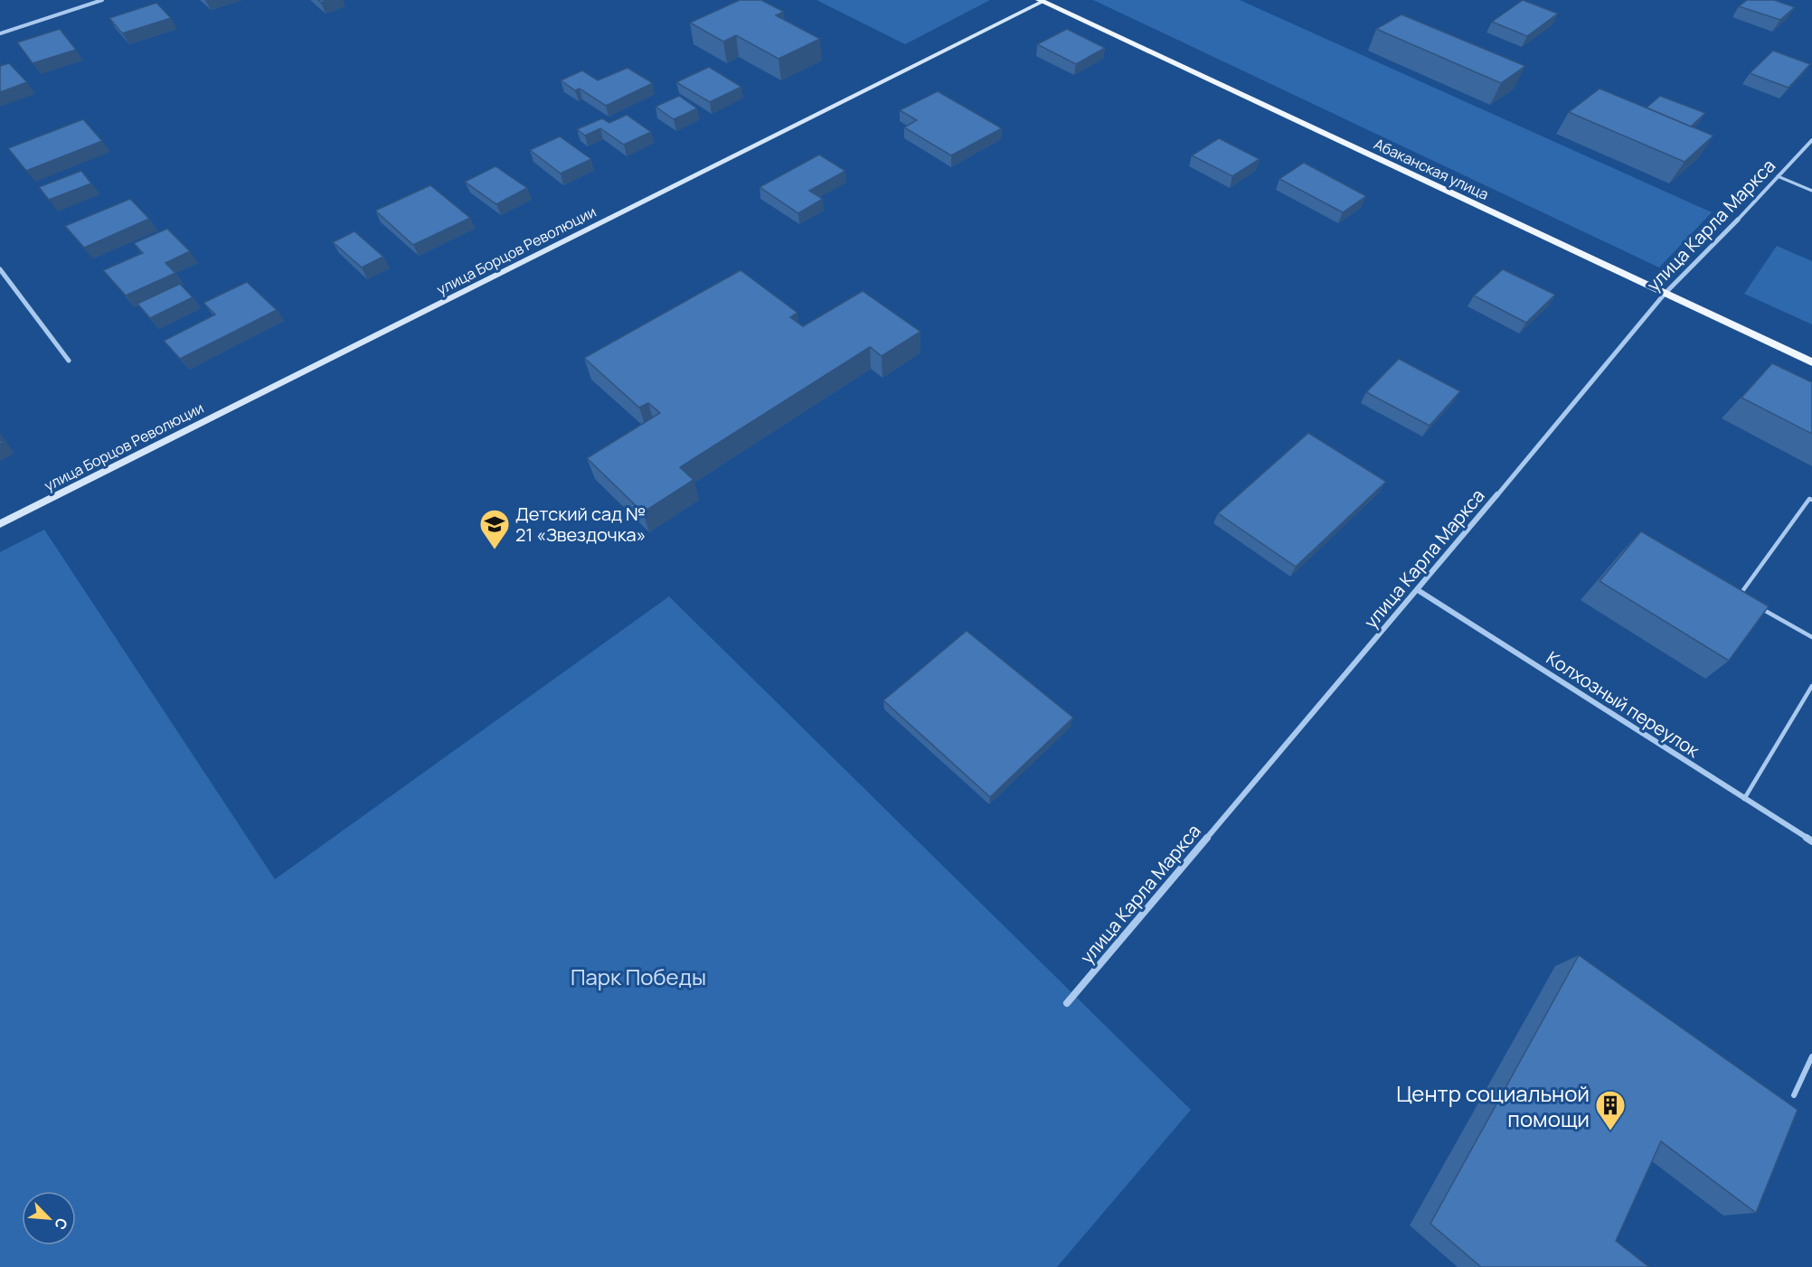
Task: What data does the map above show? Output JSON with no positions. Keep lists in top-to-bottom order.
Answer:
{
  "streets": {
    "main road": ["Абаканская улица"],
    "street": ["улица Карла Маркса", "улица Борцов Революции", "Колхозный переулок"]
  },
  "crossings": [
    ["Абаканская улица", "улица Карла Маркса"],
    ["Абаканская улица", "улица Борцов Революции"],
    ["улица Карла Маркса", "Колхозный переулок"]
  ],
  "parks": ["Парк Победы"],
  "places": {
    "school or university": ["Детский сад № 21 «Звездочка»"],
    "building": ["Центр социальной помощи"]
  },
  "north": "bottom right"
}
